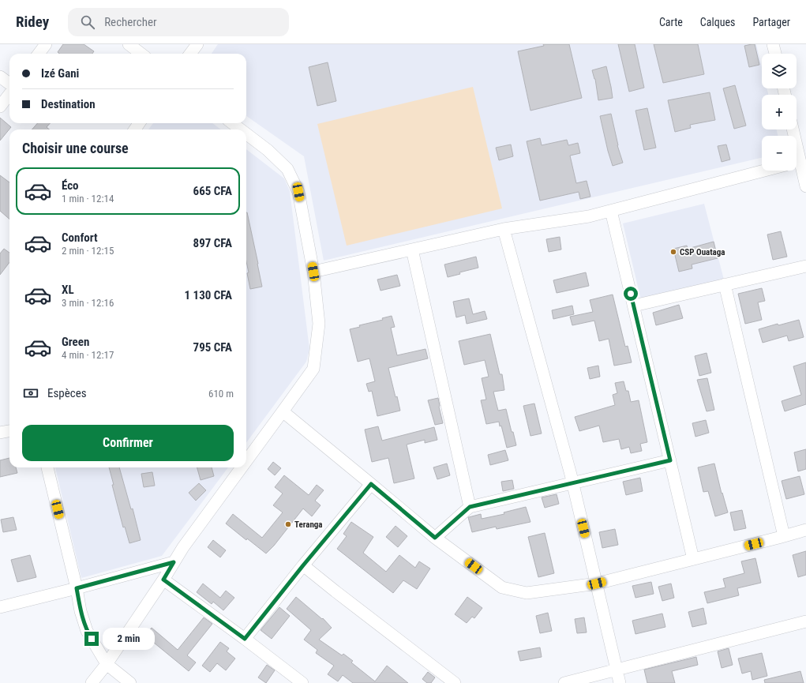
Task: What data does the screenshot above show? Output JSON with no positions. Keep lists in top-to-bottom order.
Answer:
{
  "places": ["CSP Ouataga", "Teranga"],
  "page": {
    "header": "Ridey",
    "search": "Rechercher",
    "nav": ["Carte", "Calques", "Partager"],
    "map_buttons": ["+", "−"],
    "banner": ["Izé Gani", "Destination"],
    "heading": "Choisir une course",
    "list": [
      {
        "name": "Éco",
        "note": "1 min · 12:14",
        "value": "665 CFA"
      },
      {
        "name": "Confort",
        "note": "2 min · 12:15",
        "value": "897 CFA"
      },
      {
        "name": "XL",
        "note": "3 min · 12:16",
        "value": "1 130 CFA"
      },
      {
        "name": "Green",
        "note": "4 min · 12:17",
        "value": "795 CFA"
      }
    ],
    "pay": ["Espèces", "610 m"],
    "buttons": "Confirmer",
    "bubble": "2 min"
  }
}
